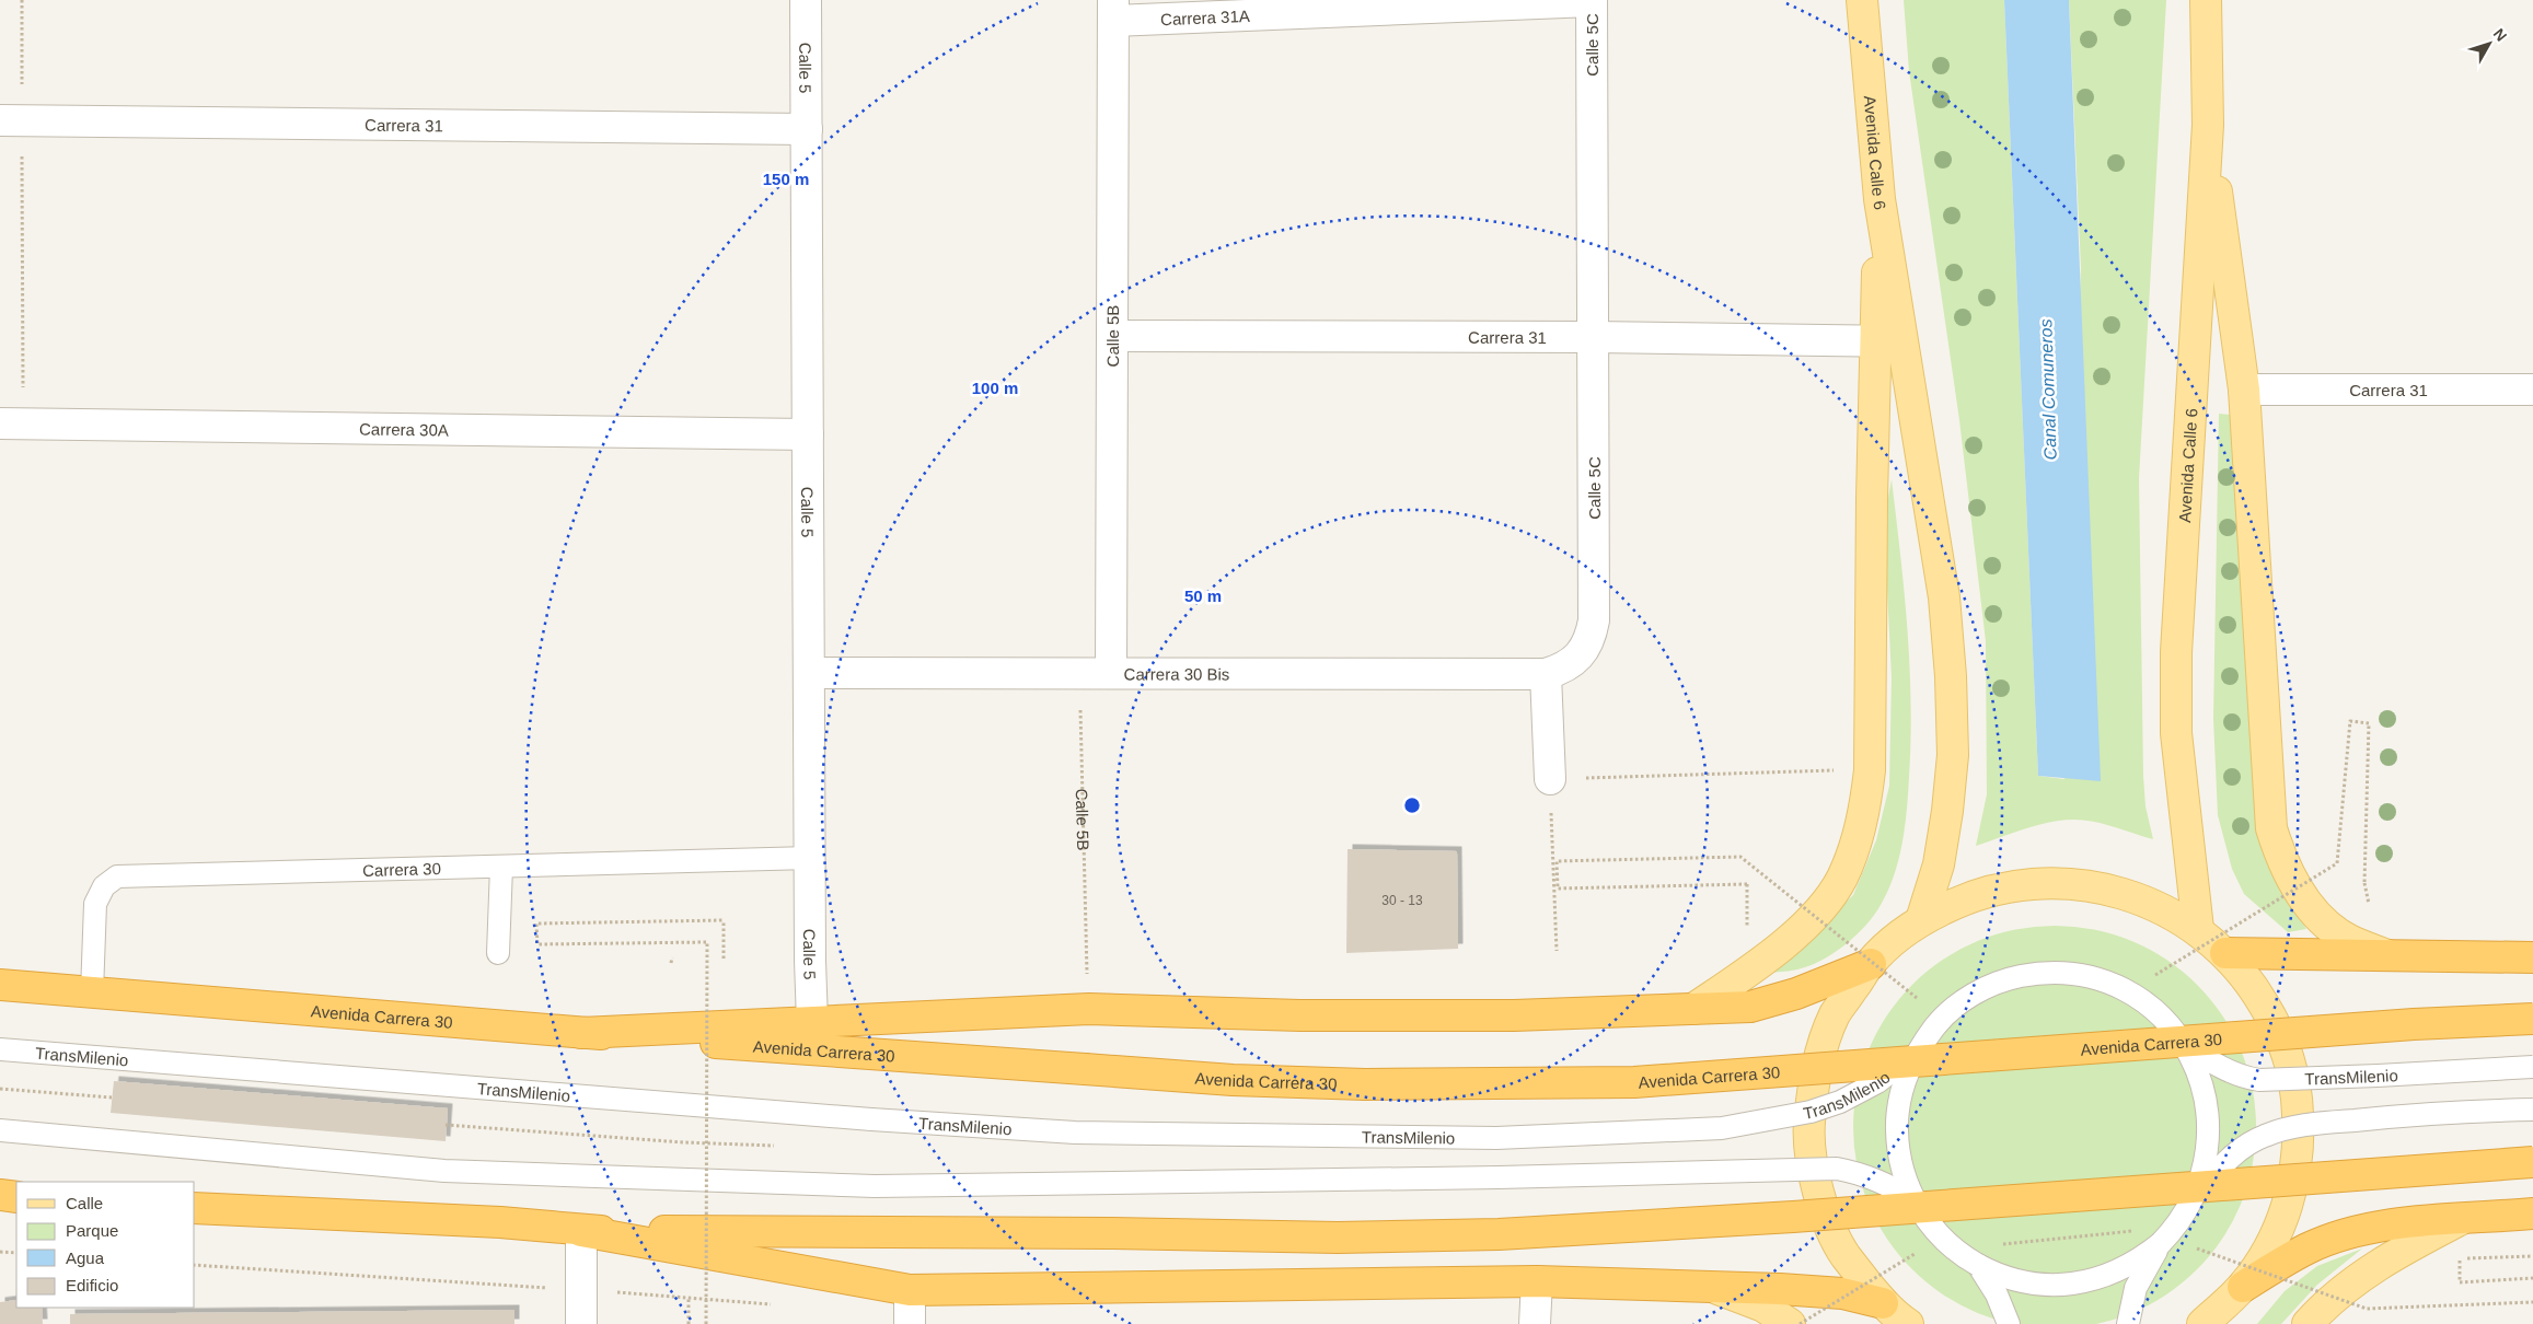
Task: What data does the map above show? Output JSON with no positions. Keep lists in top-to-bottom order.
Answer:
{
  "streets": {
    "highway": ["Avenida Carrera 30"],
    "main road": ["Avenida Calle 6"],
    "street": [
      "Carrera 31A",
      "Calle 5C",
      "Calle 5",
      "Carrera 31",
      "Calle 5B",
      "Carrera 30A",
      "Carrera 30 Bis"
    ],
    "lane": ["Carrera 30", "TransMilenio"]
  },
  "crossings": [
    ["Carrera 31A", "Calle 5C"],
    ["Carrera 31A", "Calle 5B"],
    ["Calle 5C", "Carrera 31"],
    ["Calle 5C", "Carrera 30 Bis"],
    ["Calle 5", "Carrera 31"],
    ["Calle 5", "Carrera 30A"],
    ["Calle 5", "Carrera 30 Bis"],
    ["Calle 5", "Carrera 30"],
    ["Carrera 31", "Avenida Calle 6"],
    ["Carrera 31", "Calle 5B"],
    ["Calle 5B", "Carrera 30 Bis"],
    ["Carrera 30", "Avenida Carrera 30"]
  ],
  "water": ["Canal Comuneros"],
  "house_numbers": ["30 - 13"],
  "legend": [
    "Calle",
    "Parque",
    "Agua",
    "Edificio"
  ],
  "north": "top right",
  "rings": ["150 m", "100 m", "50 m"]
}
